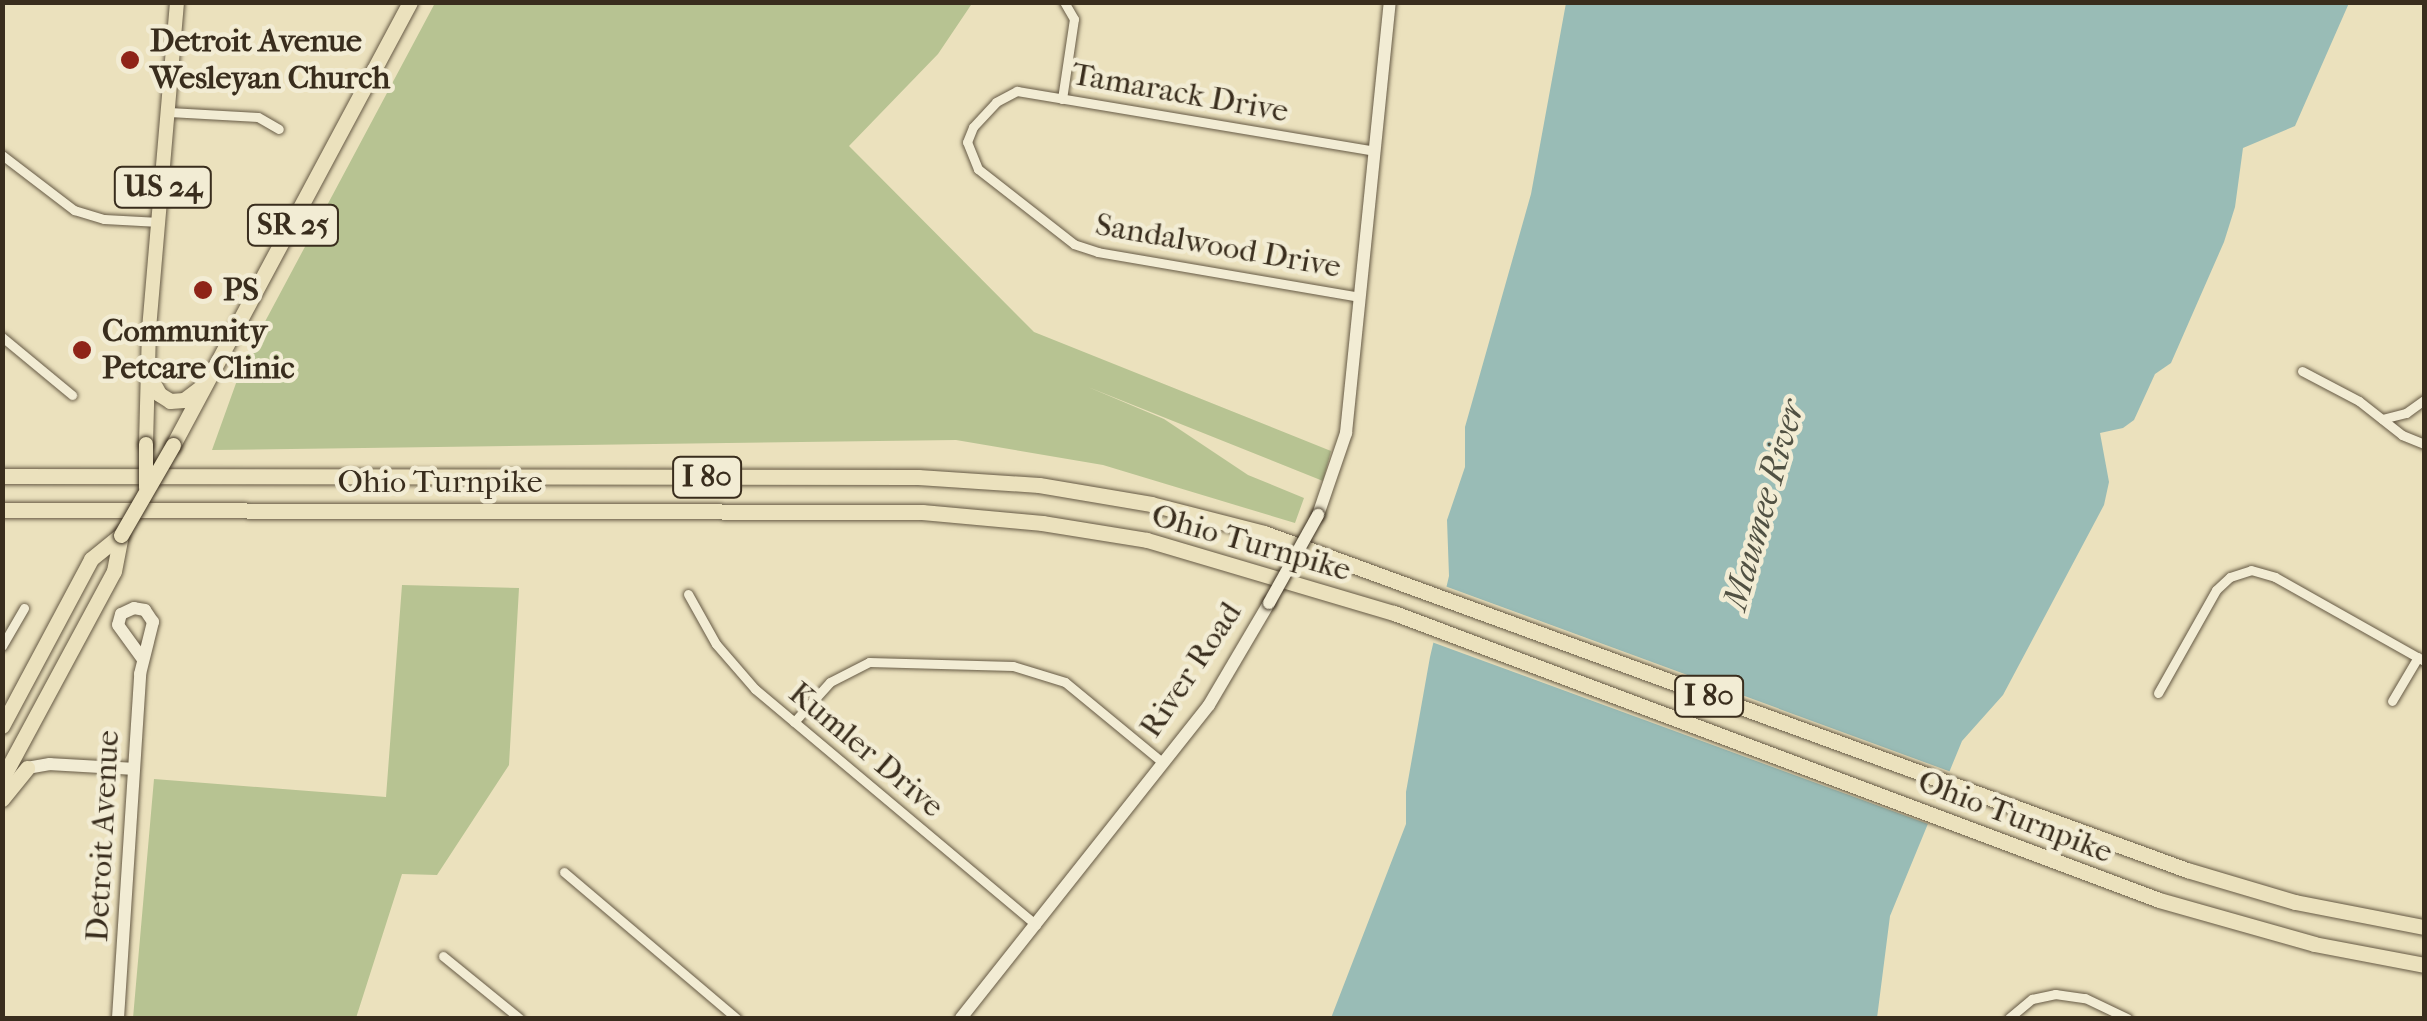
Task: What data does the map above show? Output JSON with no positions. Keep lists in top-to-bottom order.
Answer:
{
  "streets": {
    "highway": [
      "US 24",
      "SR 25",
      "I 80",
      "Ohio Turnpike"
    ],
    "street": [
      "Tamarack Drive",
      "Sandalwood Drive",
      "River Road",
      "Kumler Drive",
      "Detroit Avenue"
    ]
  },
  "crossings": [
    ["Tamarack Drive", "Sandalwood Drive"],
    ["Tamarack Drive", "River Road"],
    ["US 24", "SR 25"],
    ["Sandalwood Drive", "River Road"],
    ["River Road", "Kumler Drive"]
  ],
  "water": ["Maumee River"],
  "places": ["Detroit Avenue Wesleyan Church", "PS", "Community Petcare Clinic"]
}
